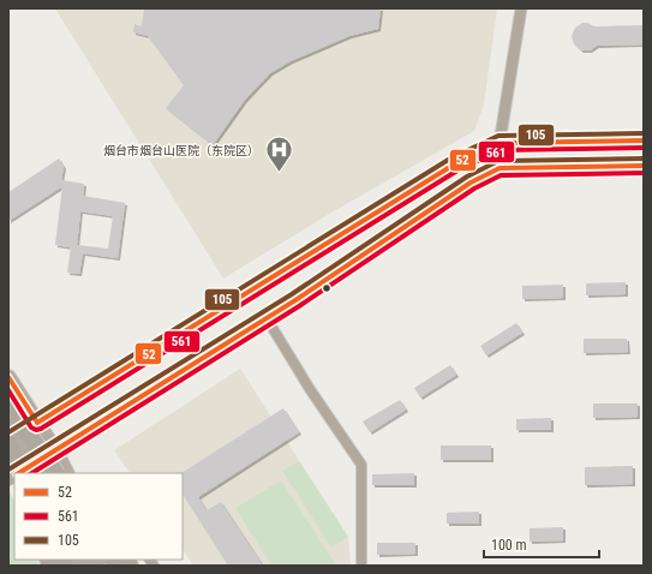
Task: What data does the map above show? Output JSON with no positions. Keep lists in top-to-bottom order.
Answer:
{
  "places": {
    "hospital": ["烟台市烟台山医院（东院区）"]
  },
  "lines": ["transit line 105", "transit line 52", "transit line 561"],
  "legend": ["52", "561", "105"],
  "scale_bar": "100 m"
}
